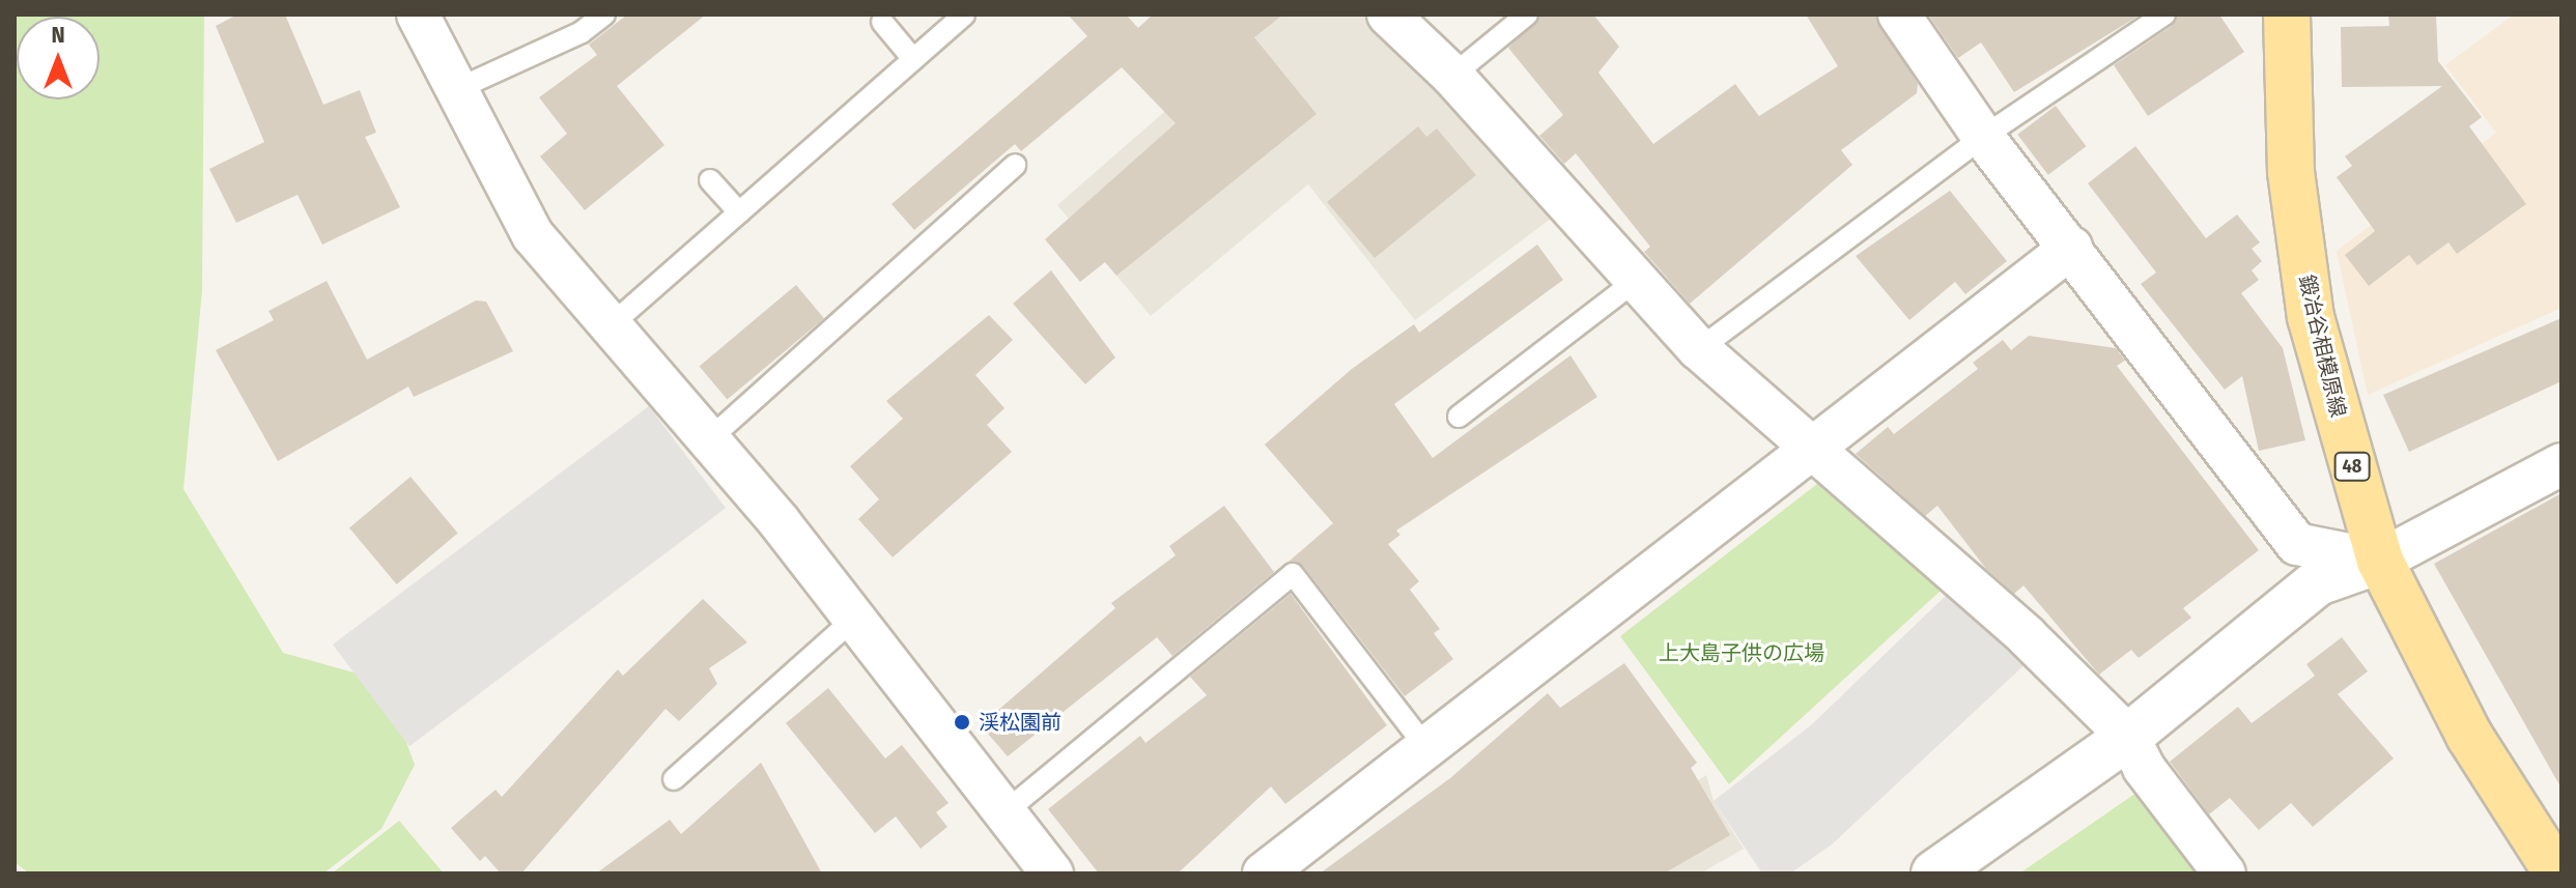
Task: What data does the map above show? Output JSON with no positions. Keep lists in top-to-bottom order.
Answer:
{
  "streets": {
    "main road": ["鍛冶谷相模原線", "48"]
  },
  "parks": ["上大島子供の広場"],
  "places": ["渓松園前"],
  "north": "top"
}
